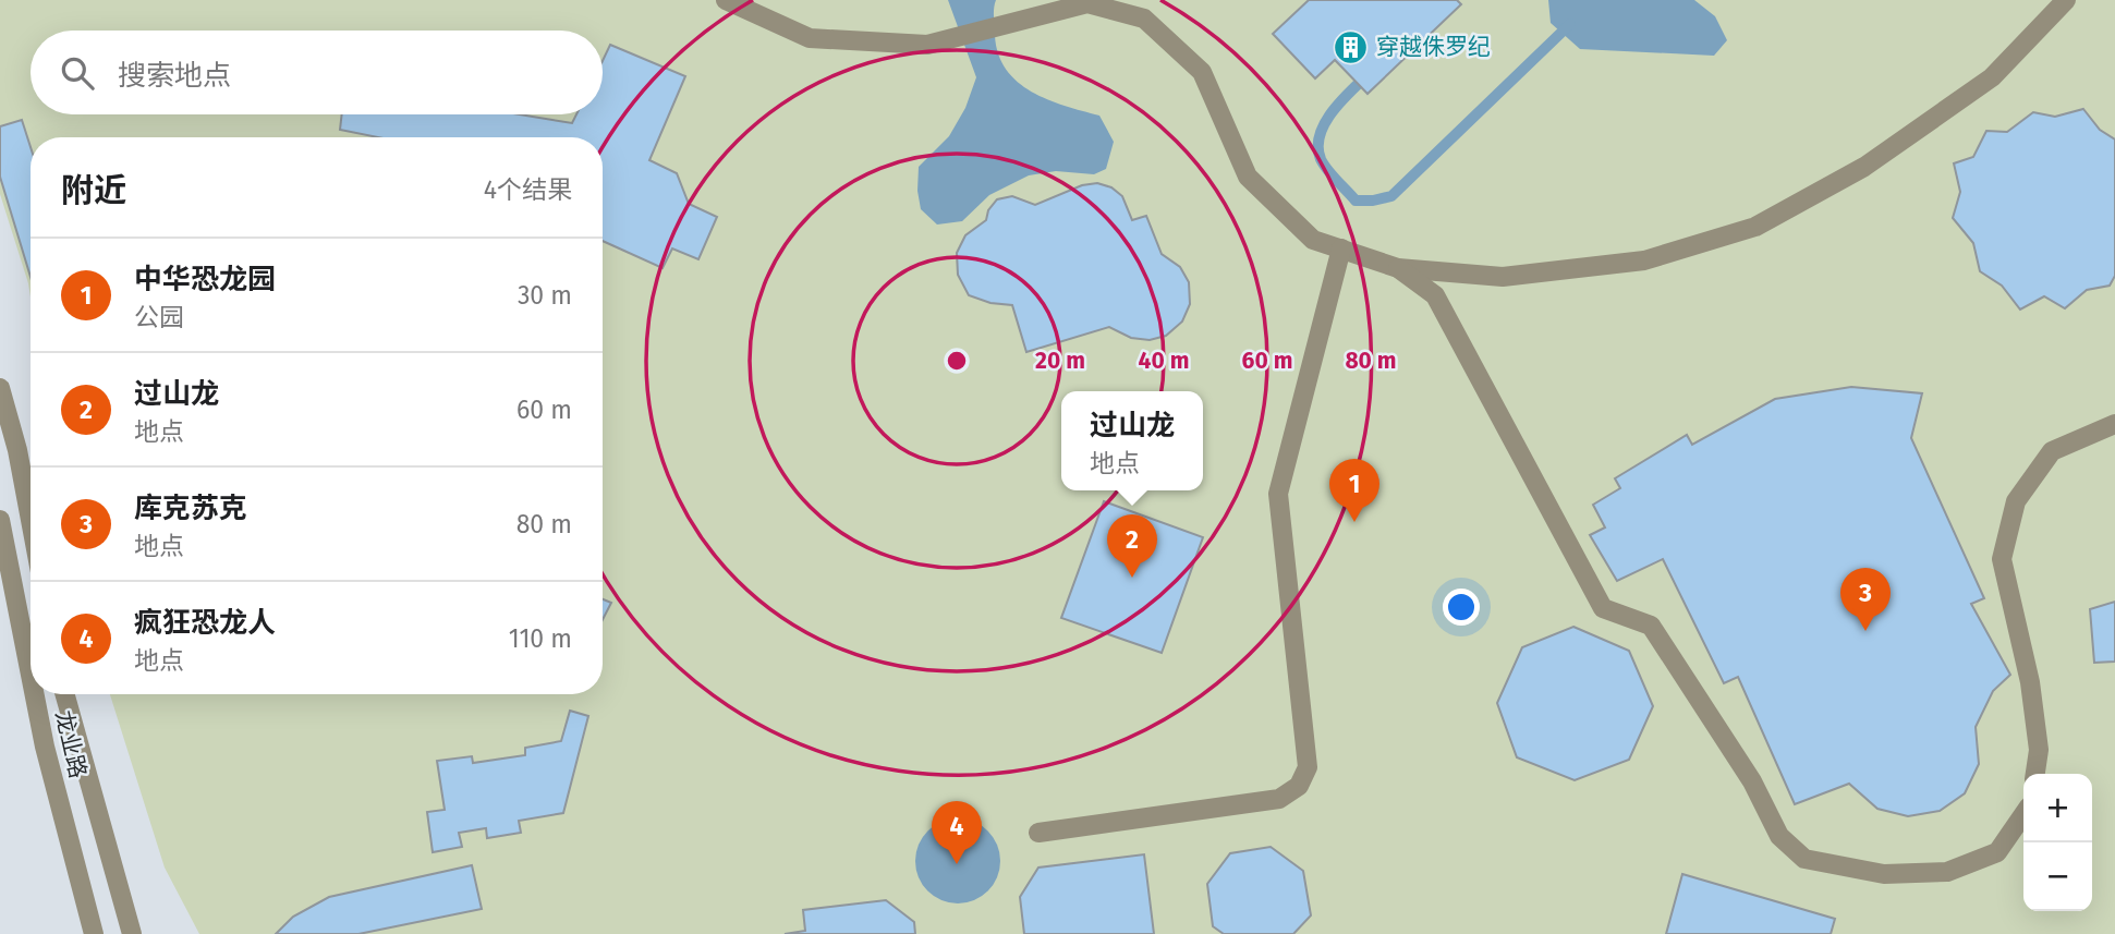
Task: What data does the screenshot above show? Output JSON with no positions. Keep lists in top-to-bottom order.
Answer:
{
  "streets": {
    "street": ["龙业路"]
  },
  "places": {
    "building": ["穿越侏罗纪"]
  },
  "page": {
    "search": "搜索地点",
    "heading": ["附近", "4个结果"],
    "list": [
      {
        "mark": "1",
        "name": "中华恐龙园",
        "note": "公园",
        "value": "30 m"
      },
      {
        "mark": "2",
        "name": "过山龙",
        "note": "地点",
        "value": "60 m"
      },
      {
        "mark": "3",
        "name": "库克苏克",
        "note": "地点",
        "value": "80 m"
      },
      {
        "mark": "4",
        "name": "疯狂恐龙人",
        "note": "地点",
        "value": "110 m"
      }
    ],
    "popup": ["过山龙", "地点"],
    "pins": [
      "1",
      "2",
      "3",
      "4"
    ],
    "map_buttons": ["+", "−"]
  },
  "rings": [
    "20 m",
    "40 m",
    "60 m",
    "80 m"
  ]
}
